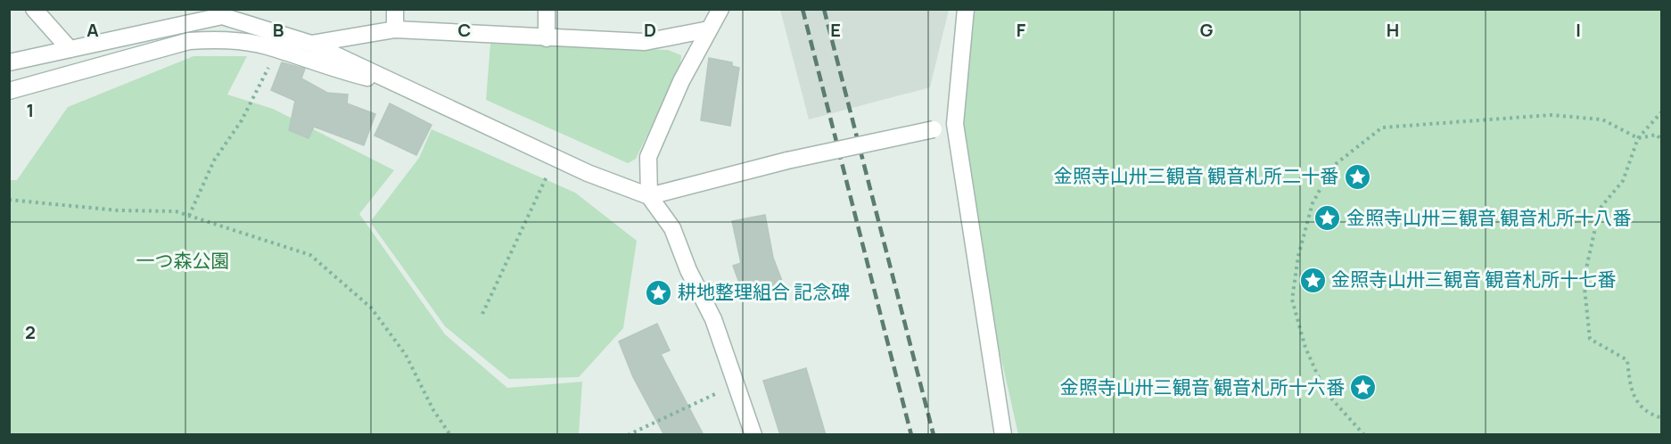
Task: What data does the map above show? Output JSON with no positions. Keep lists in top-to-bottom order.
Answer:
{
  "parks": ["一つ森公園"],
  "places": {
    "place": [
      "金照寺山卅三観音 観音札所二十番",
      "金照寺山卅三観音 観音札所十八番",
      "金照寺山卅三観音 観音札所十七番",
      "耕地整理組合 記念碑",
      "金照寺山卅三観音 観音札所十六番"
    ]
  },
  "grid": {
    "columns": [
      "A",
      "B",
      "C",
      "D",
      "E",
      "F",
      "G",
      "H",
      "I"
    ],
    "rows": ["1", "2"]
  }
}
